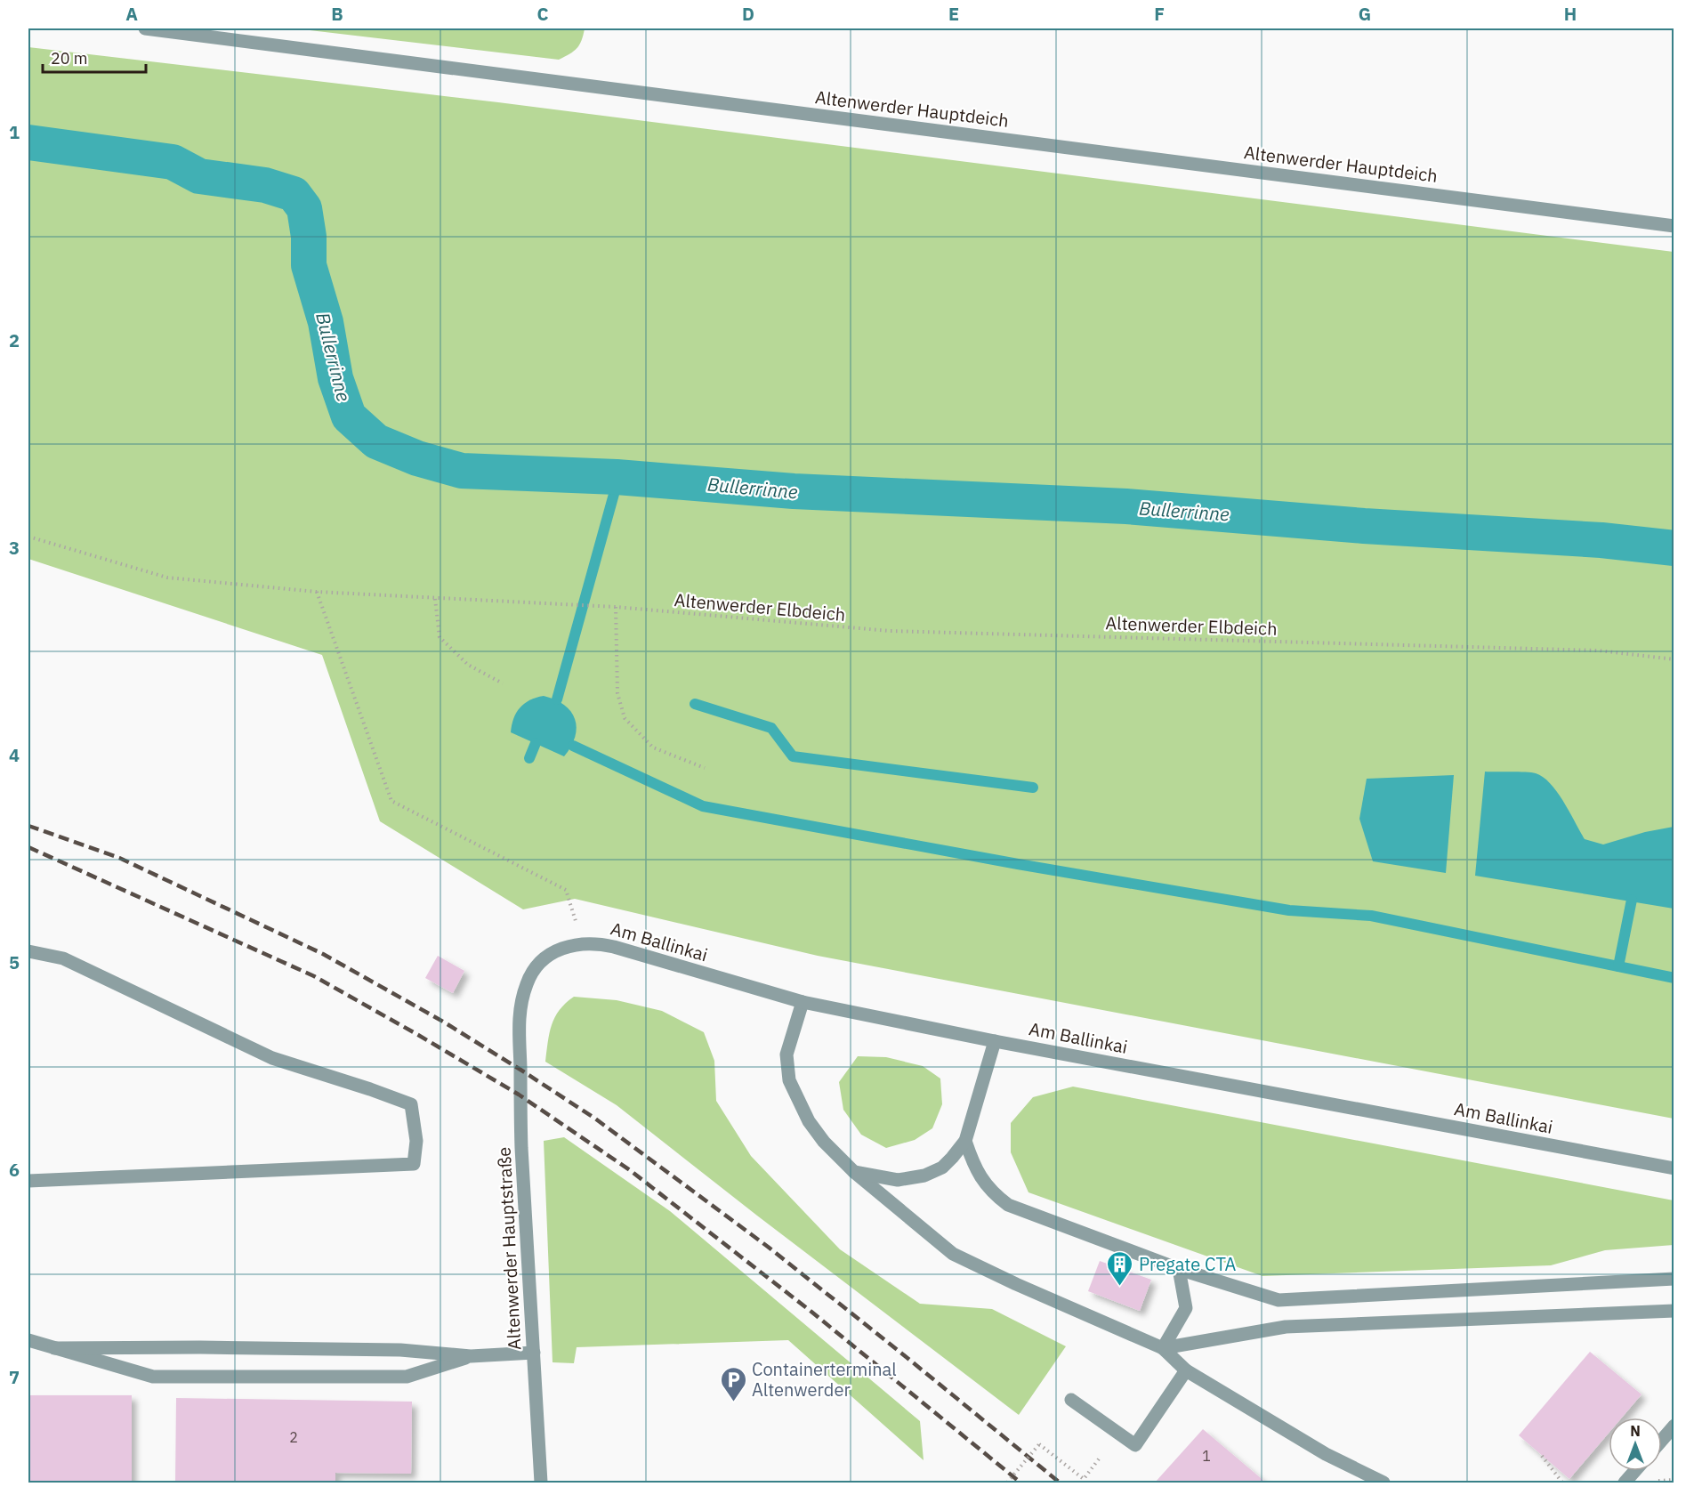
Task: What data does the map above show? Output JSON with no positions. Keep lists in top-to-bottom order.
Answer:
{
  "streets": {
    "street": ["Altenwerder Hauptdeich", "Am Ballinkai", "Altenwerder Hauptstraße"],
    "path": ["Altenwerder Elbdeich"]
  },
  "crossings": [
    ["Am Ballinkai", "Altenwerder Hauptstraße"]
  ],
  "water": ["Bullerrinne"],
  "places": {
    "building": ["Pregate CTA"],
    "parking": ["Containerterminal Altenwerder"]
  },
  "house_numbers": ["2", "1"],
  "scale_bar": "20 m",
  "north": "top",
  "grid": {
    "columns": [
      "A",
      "B",
      "C",
      "D",
      "E",
      "F",
      "G",
      "H"
    ],
    "rows": [
      "1",
      "2",
      "3",
      "4",
      "5",
      "6",
      "7"
    ]
  }
}
